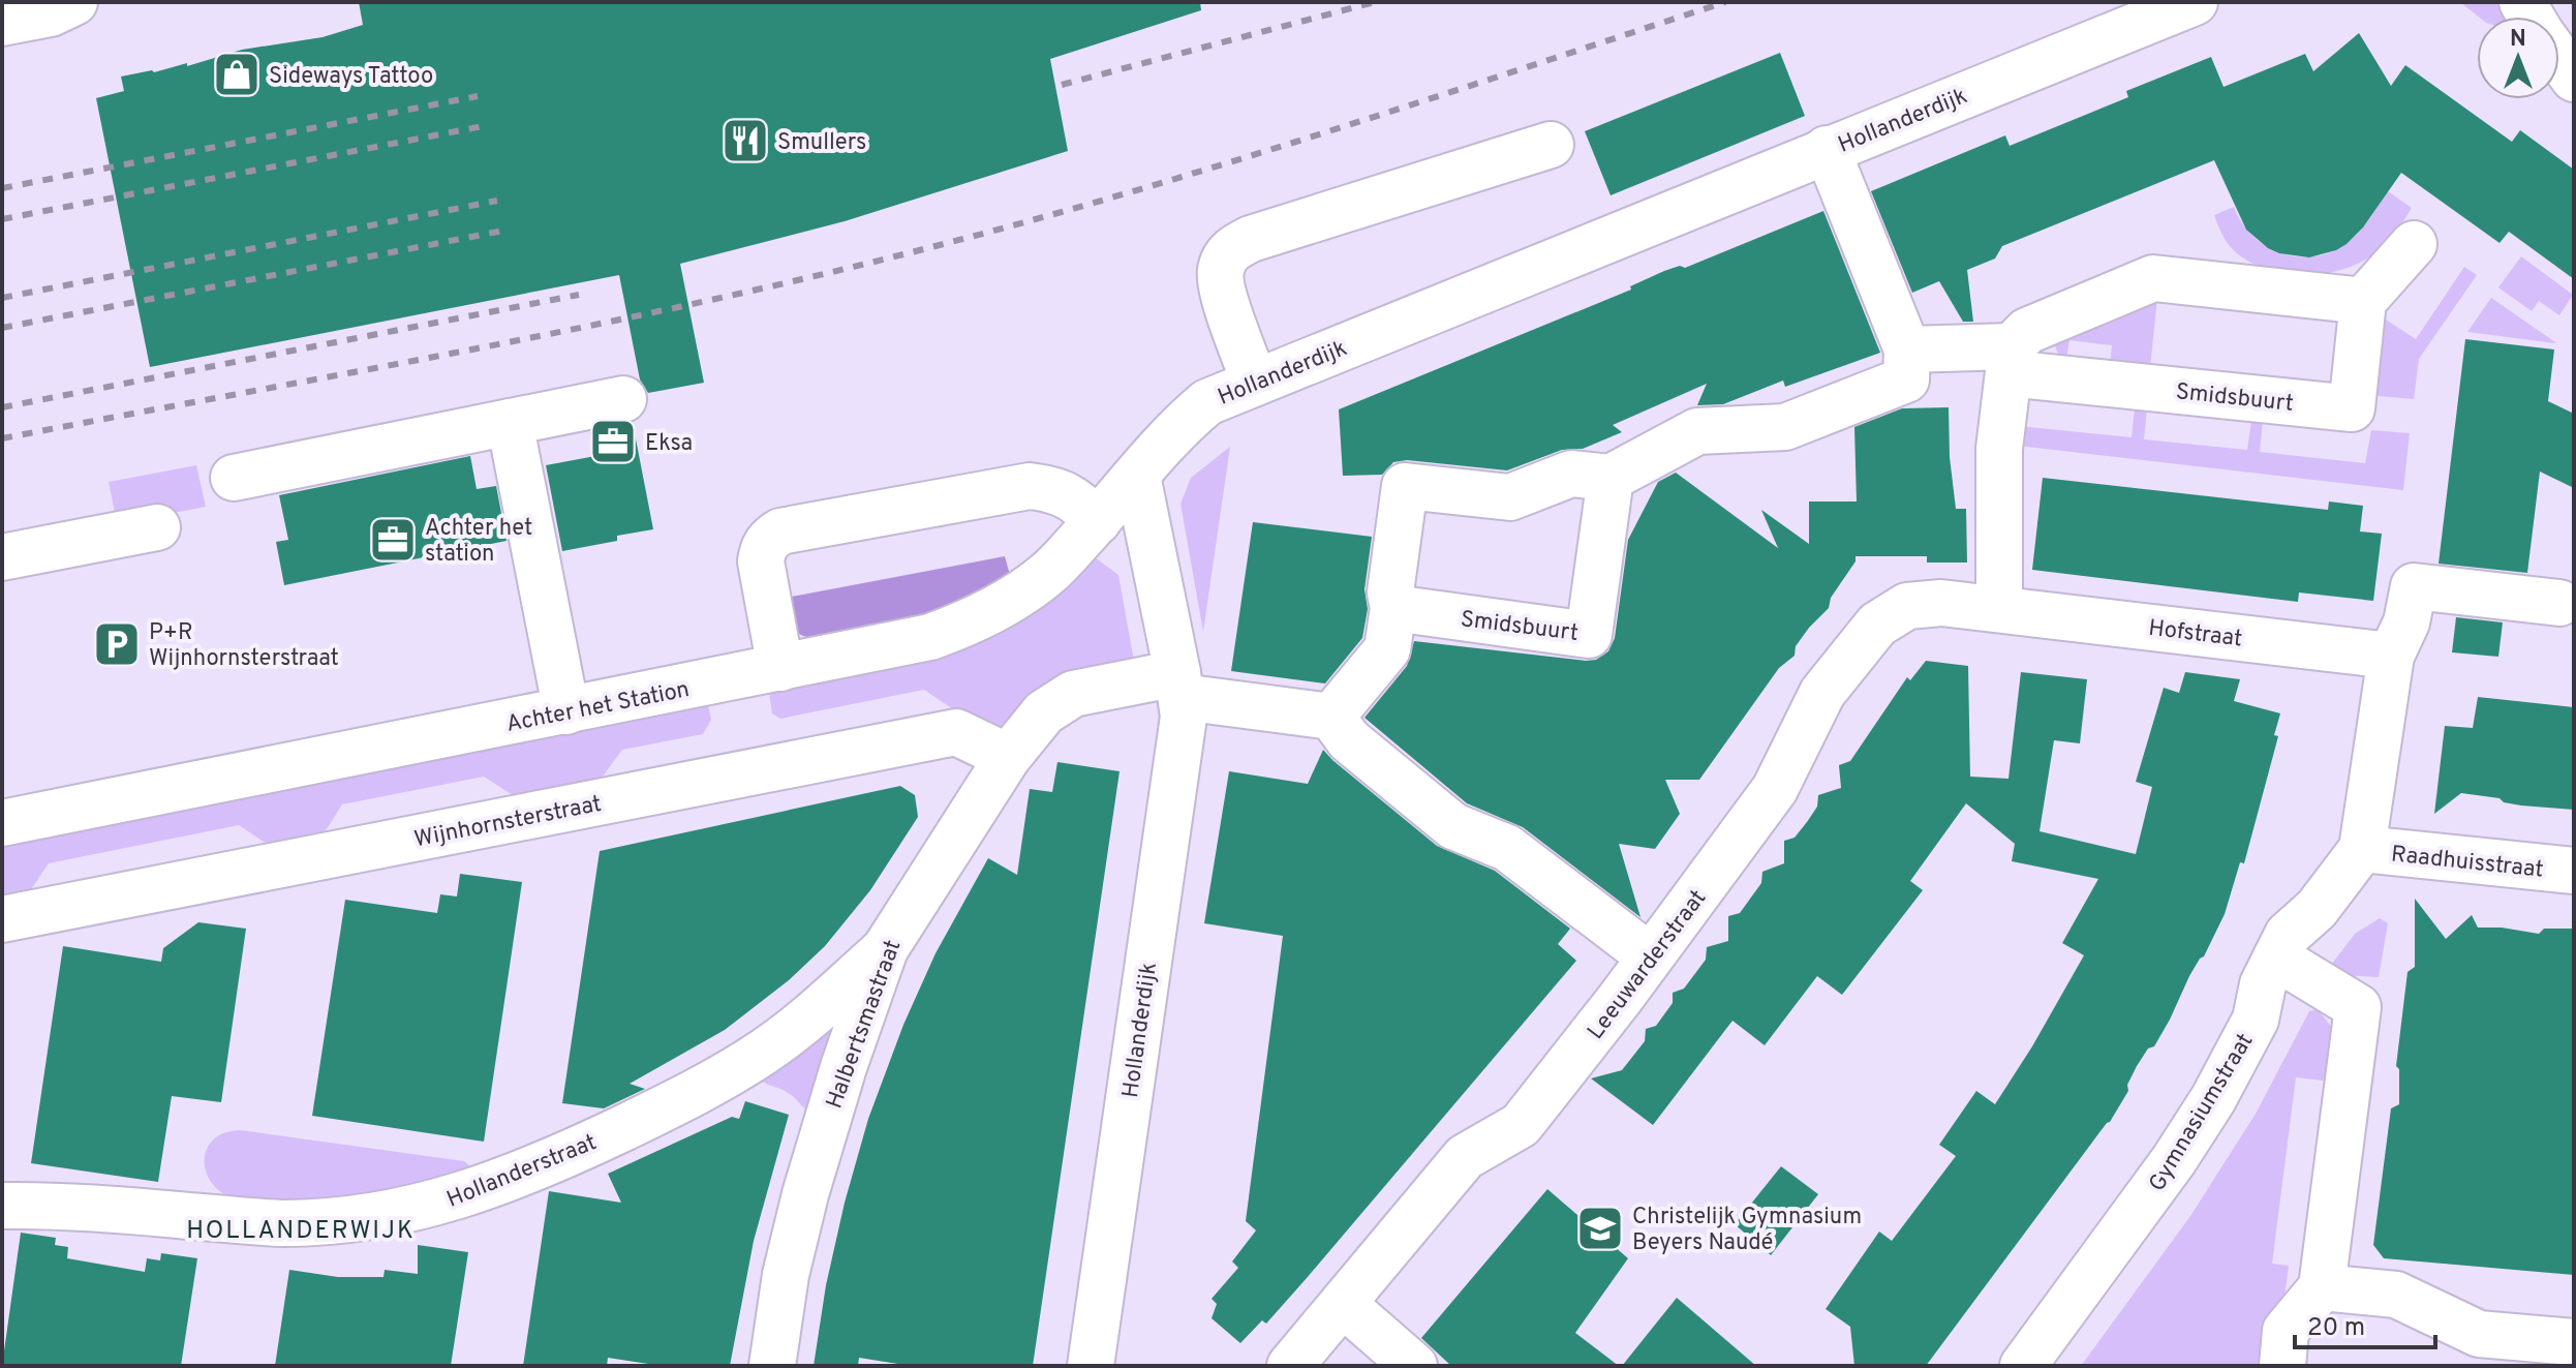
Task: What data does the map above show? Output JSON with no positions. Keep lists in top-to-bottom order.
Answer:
{
  "streets": {
    "street": [
      "Hollanderdijk",
      "Smidsbuurt",
      "Hofstraat",
      "Achter het Station",
      "Wijnhornsterstraat",
      "Raadhuisstraat",
      "Leeuwarderstraat",
      "Halbertsmastraat",
      "Gymnasiumstraat",
      "Hollanderstraat"
    ]
  },
  "crossings": [
    ["Hollanderdijk", "Achter het Station"],
    ["Hollanderdijk", "Halbertsmastraat"],
    ["Hofstraat", "Leeuwarderstraat"],
    ["Hofstraat", "Gymnasiumstraat"],
    ["Wijnhornsterstraat", "Halbertsmastraat"],
    ["Raadhuisstraat", "Gymnasiumstraat"],
    ["Halbertsmastraat", "Hollanderstraat"]
  ],
  "districts": ["HOLLANDERWIJK"],
  "places": {
    "shop": ["Sideways Tattoo"],
    "restaurant": ["Smullers"],
    "office": ["Eksa", "Achter het station"],
    "parking": ["P+R Wijnhornsterstraat"],
    "school or university": ["Christelijk Gymnasium Beyers Naudé"]
  },
  "scale_bar": "20 m",
  "north": "top"
}
